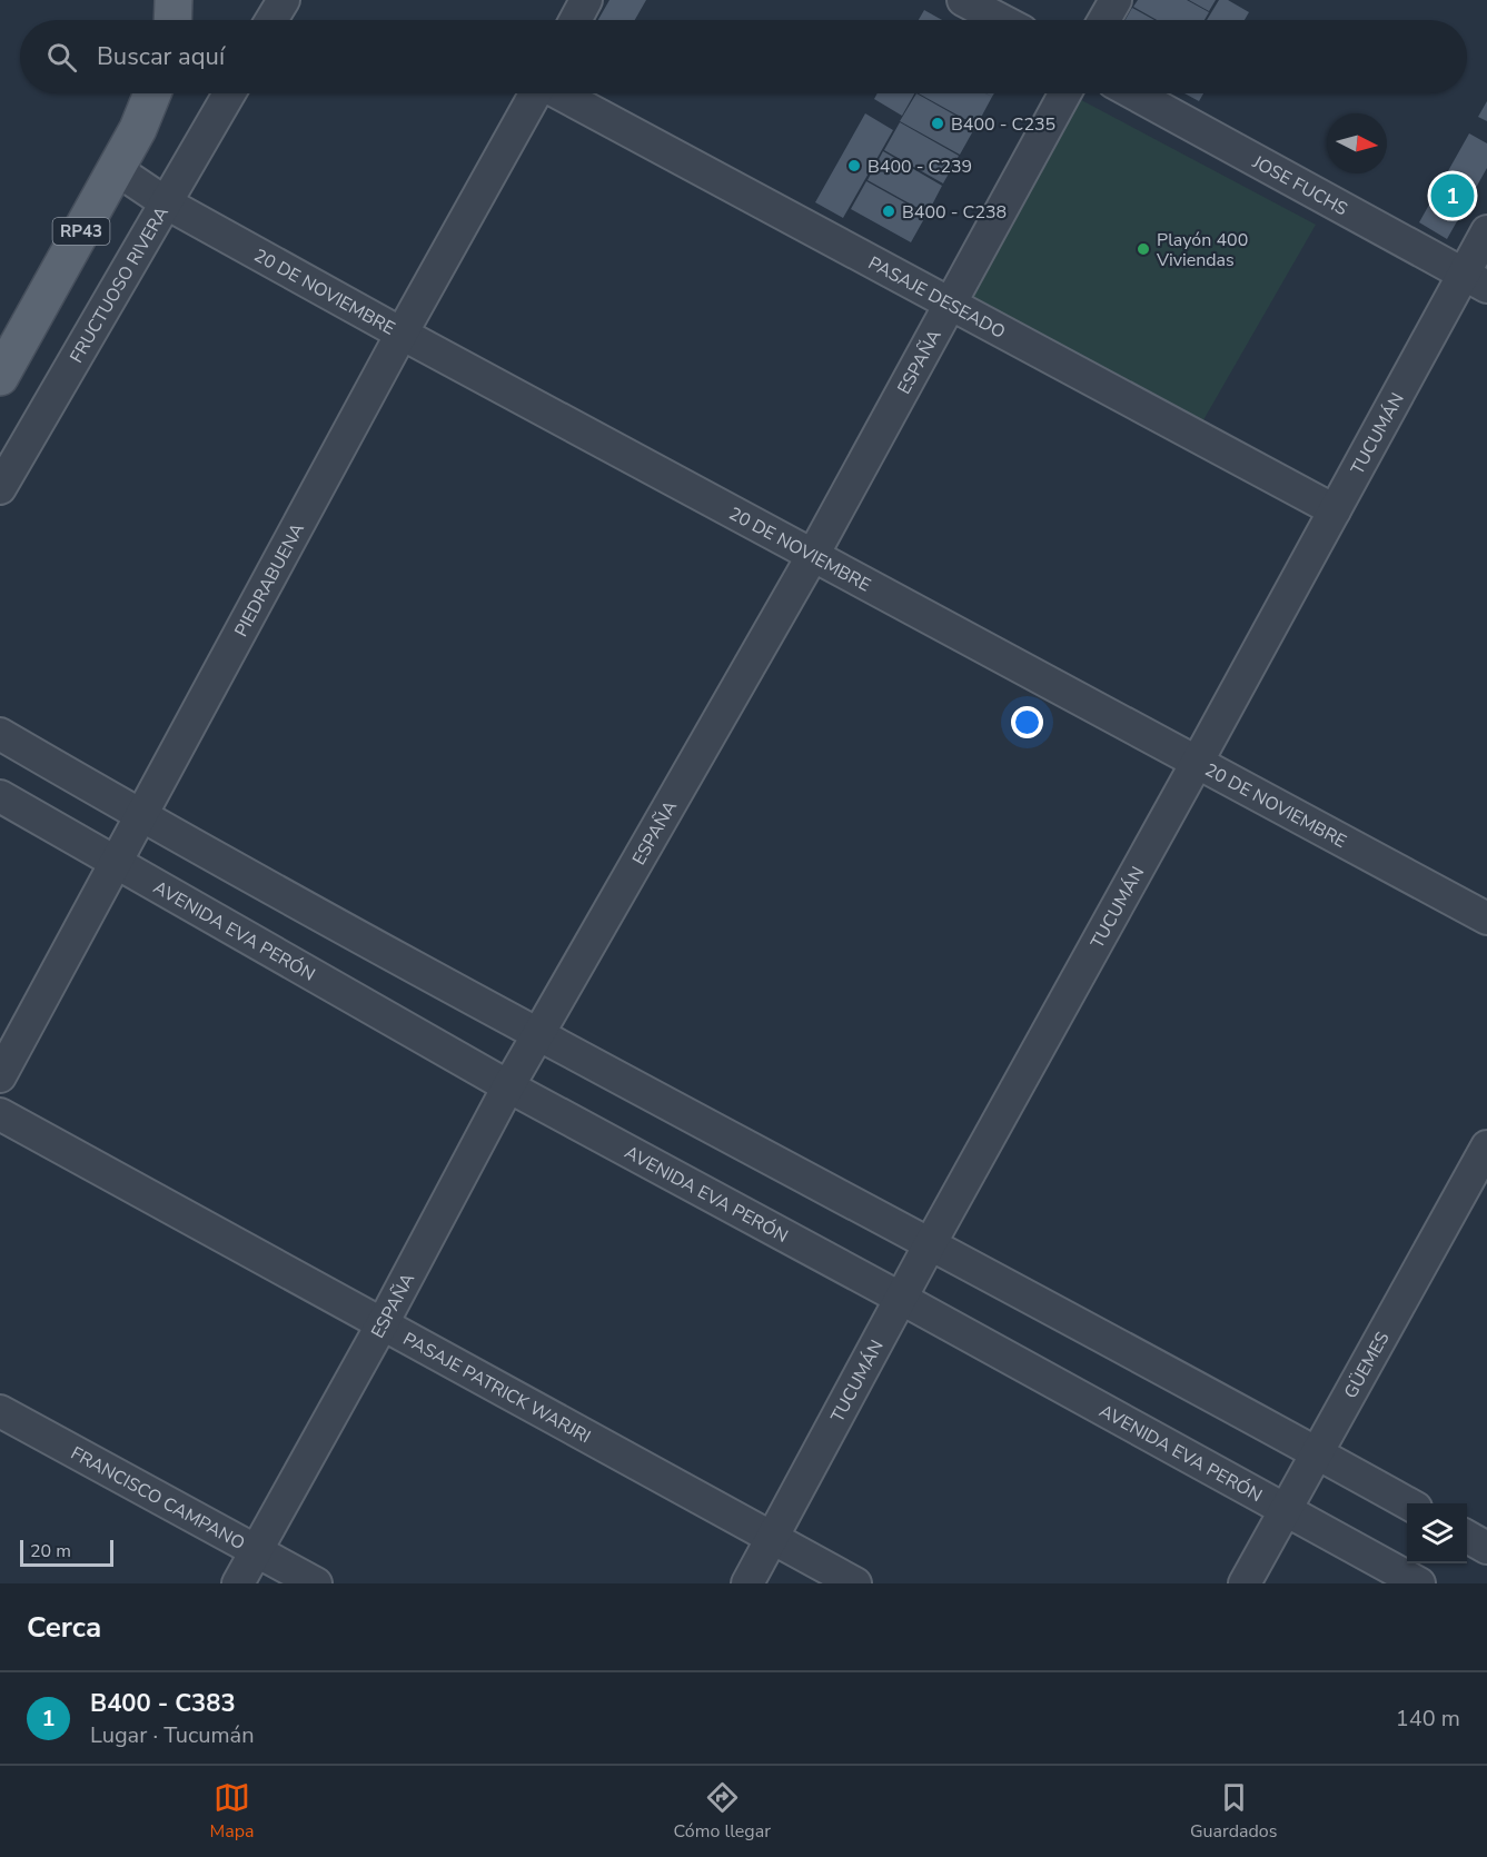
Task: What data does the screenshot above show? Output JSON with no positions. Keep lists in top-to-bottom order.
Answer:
{
  "streets": {
    "main road": ["RP43"],
    "street": [
      "JOSE FUCHS",
      "FRUCTUOSO RIVERA",
      "20 DE NOVIEMBRE",
      "PASAJE DESEADO",
      "ESPAÑA",
      "TUCUMÁN",
      "PIEDRABUENA",
      "AVENIDA EVA PERÓN",
      "GÜEMES",
      "PASAJE PATRICK WARJRI",
      "FRANCISCO CAMPANO"
    ]
  },
  "crossings": [
    ["JOSE FUCHS", "TUCUMÁN"],
    ["RP43", "20 DE NOVIEMBRE"],
    ["FRUCTUOSO RIVERA", "20 DE NOVIEMBRE"],
    ["20 DE NOVIEMBRE", "ESPAÑA"],
    ["20 DE NOVIEMBRE", "TUCUMÁN"],
    ["20 DE NOVIEMBRE", "PIEDRABUENA"],
    ["PASAJE DESEADO", "ESPAÑA"],
    ["PASAJE DESEADO", "TUCUMÁN"],
    ["ESPAÑA", "AVENIDA EVA PERÓN"],
    ["ESPAÑA", "PASAJE PATRICK WARJRI"],
    ["ESPAÑA", "FRANCISCO CAMPANO"],
    ["TUCUMÁN", "AVENIDA EVA PERÓN"],
    ["TUCUMÁN", "PASAJE PATRICK WARJRI"],
    ["PIEDRABUENA", "AVENIDA EVA PERÓN"],
    ["AVENIDA EVA PERÓN", "GÜEMES"]
  ],
  "places": [
    "B400 - C235",
    "B400 - C239",
    "B400 - C238",
    "Playón 400 Viviendas"
  ],
  "scale_bar": "20 m",
  "north": "right",
  "page": {
    "search": "Buscar aquí",
    "pins": "1",
    "scale": "20 m",
    "heading": "Cerca",
    "list": [
      {
        "mark": "1",
        "name": "B400 - C383",
        "note": "Lugar · Tucumán",
        "value": "140 m"
      }
    ],
    "nav": ["Mapa", "Cómo llegar", "Guardados"]
  }
}
